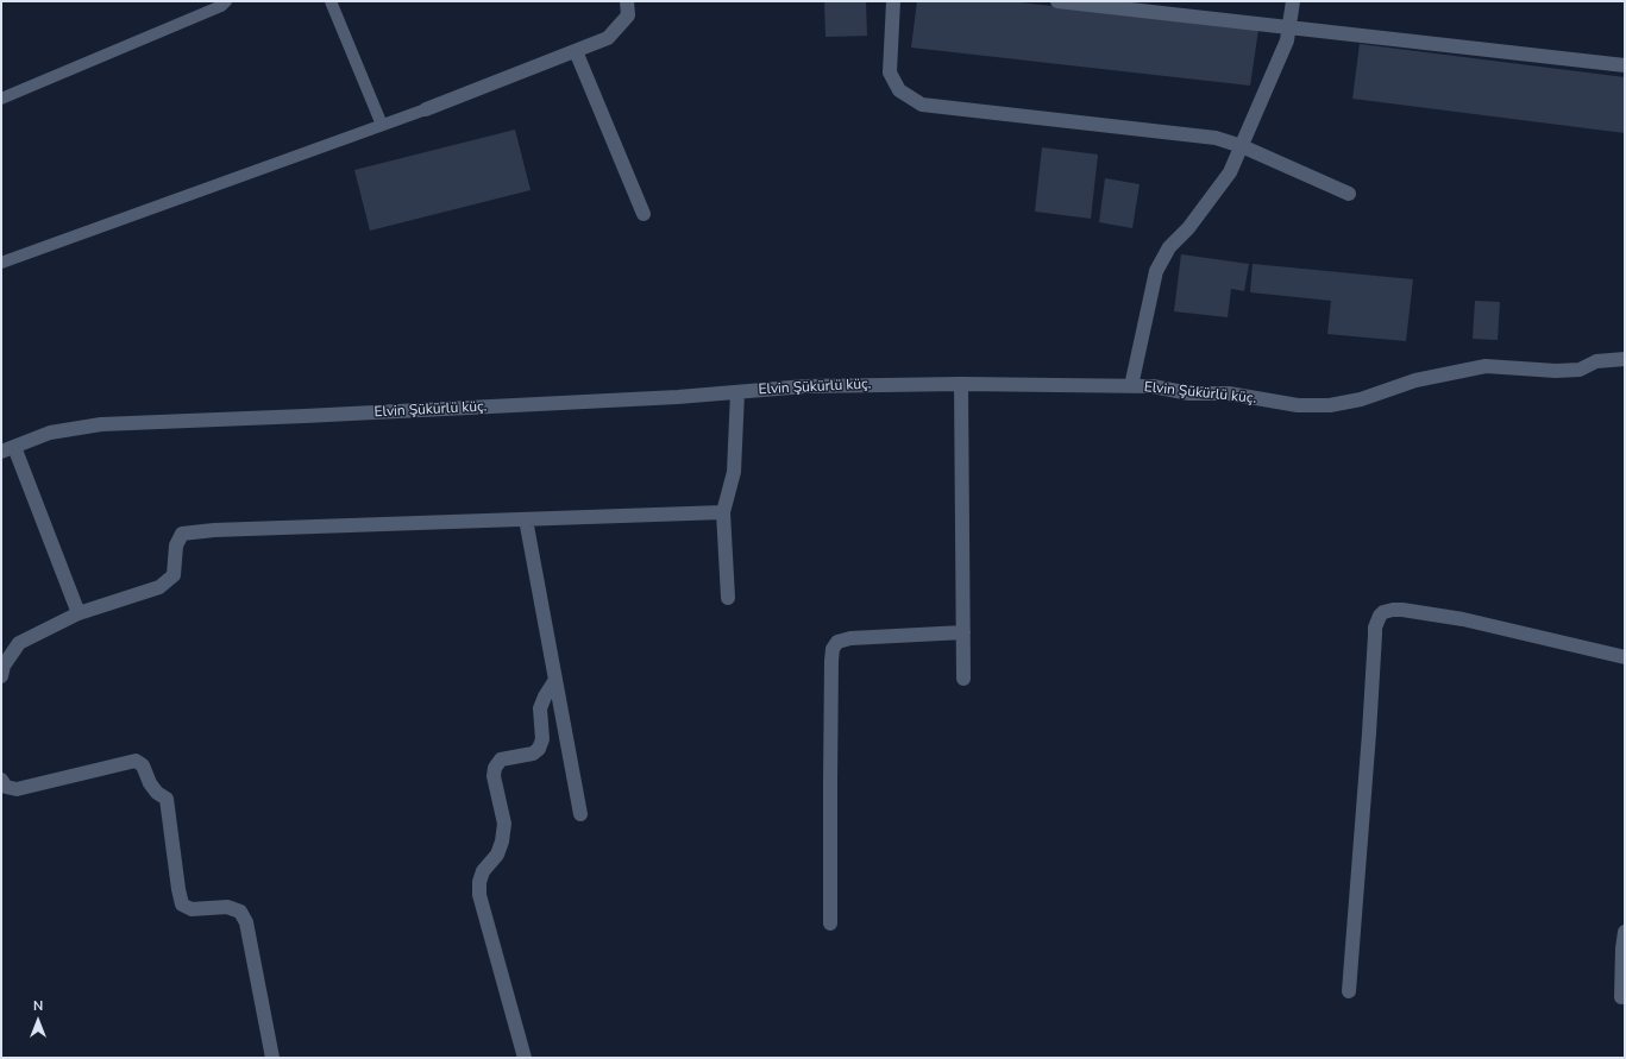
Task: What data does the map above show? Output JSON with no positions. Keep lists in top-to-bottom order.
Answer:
{
  "streets": {
    "street": ["Elvin Şükürlü küç."]
  },
  "north": "top"
}
